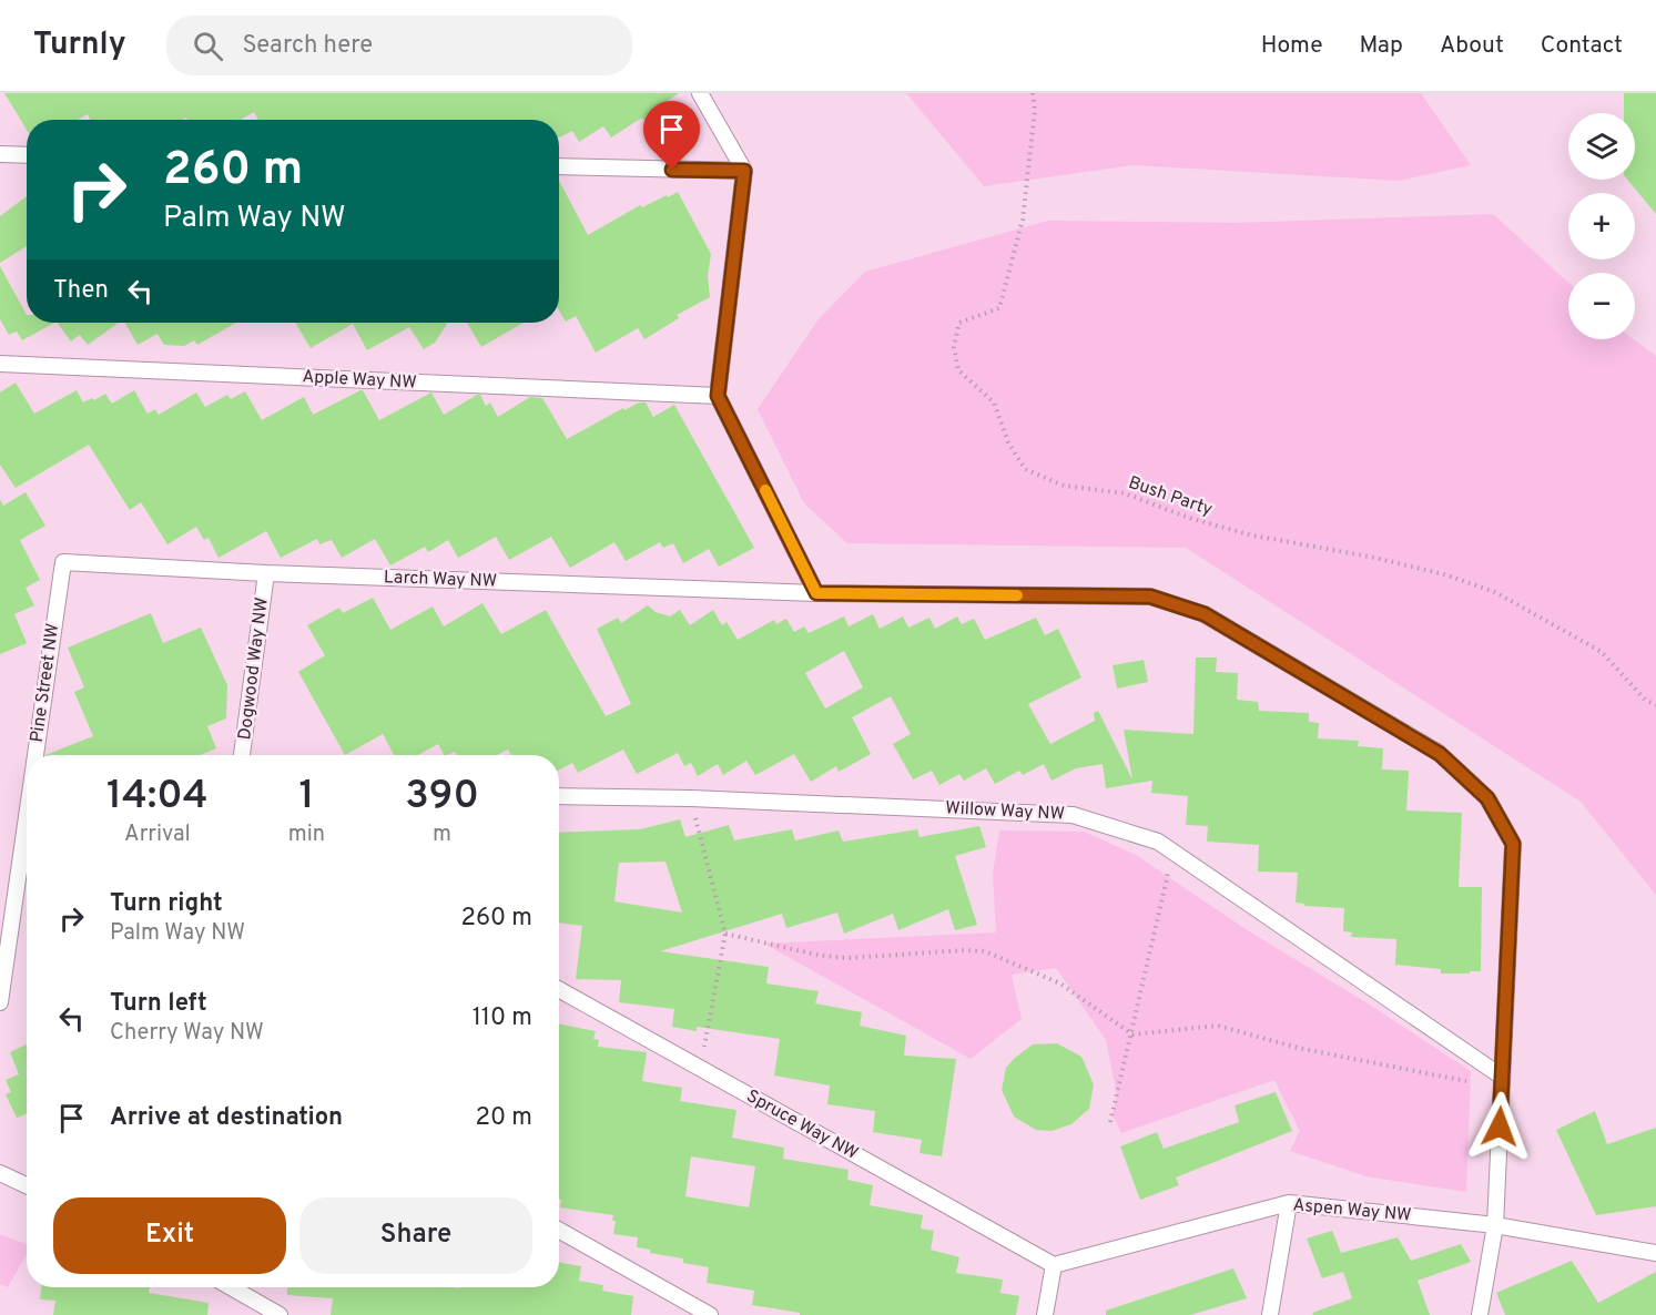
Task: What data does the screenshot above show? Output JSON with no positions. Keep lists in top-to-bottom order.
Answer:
{
  "streets": {
    "lane": [
      "Apple Way NW",
      "Larch Way NW",
      "Dogwood Way NW",
      "Pine Street NW",
      "Willow Way NW",
      "Spruce Way NW",
      "Aspen Way NW"
    ],
    "path": ["Bush Party"]
  },
  "crossings": [
    ["Larch Way NW", "Dogwood Way NW"],
    ["Larch Way NW", "Pine Street NW"],
    ["Larch Way NW", "Willow Way NW"],
    ["Larch Way NW", "Aspen Way NW"],
    ["Spruce Way NW", "Aspen Way NW"]
  ],
  "page": {
    "header": "Turnly",
    "search": "Search here",
    "nav": [
      "Home",
      "Map",
      "About",
      "Contact"
    ],
    "map_buttons": ["+", "−"],
    "turn": ["260 m", "Palm Way NW"],
    "then": "Then",
    "eta": [
      "14:04",
      "Arrival",
      "1",
      "min",
      "390",
      "m"
    ],
    "list": [
      {
        "name": "Turn right",
        "note": "Palm Way NW",
        "value": "260 m"
      },
      {
        "name": "Turn left",
        "note": "Cherry Way NW",
        "value": "110 m"
      },
      {
        "name": "Arrive at destination",
        "value": "20 m"
      }
    ],
    "buttons": ["Exit", "Share"]
  }
}
